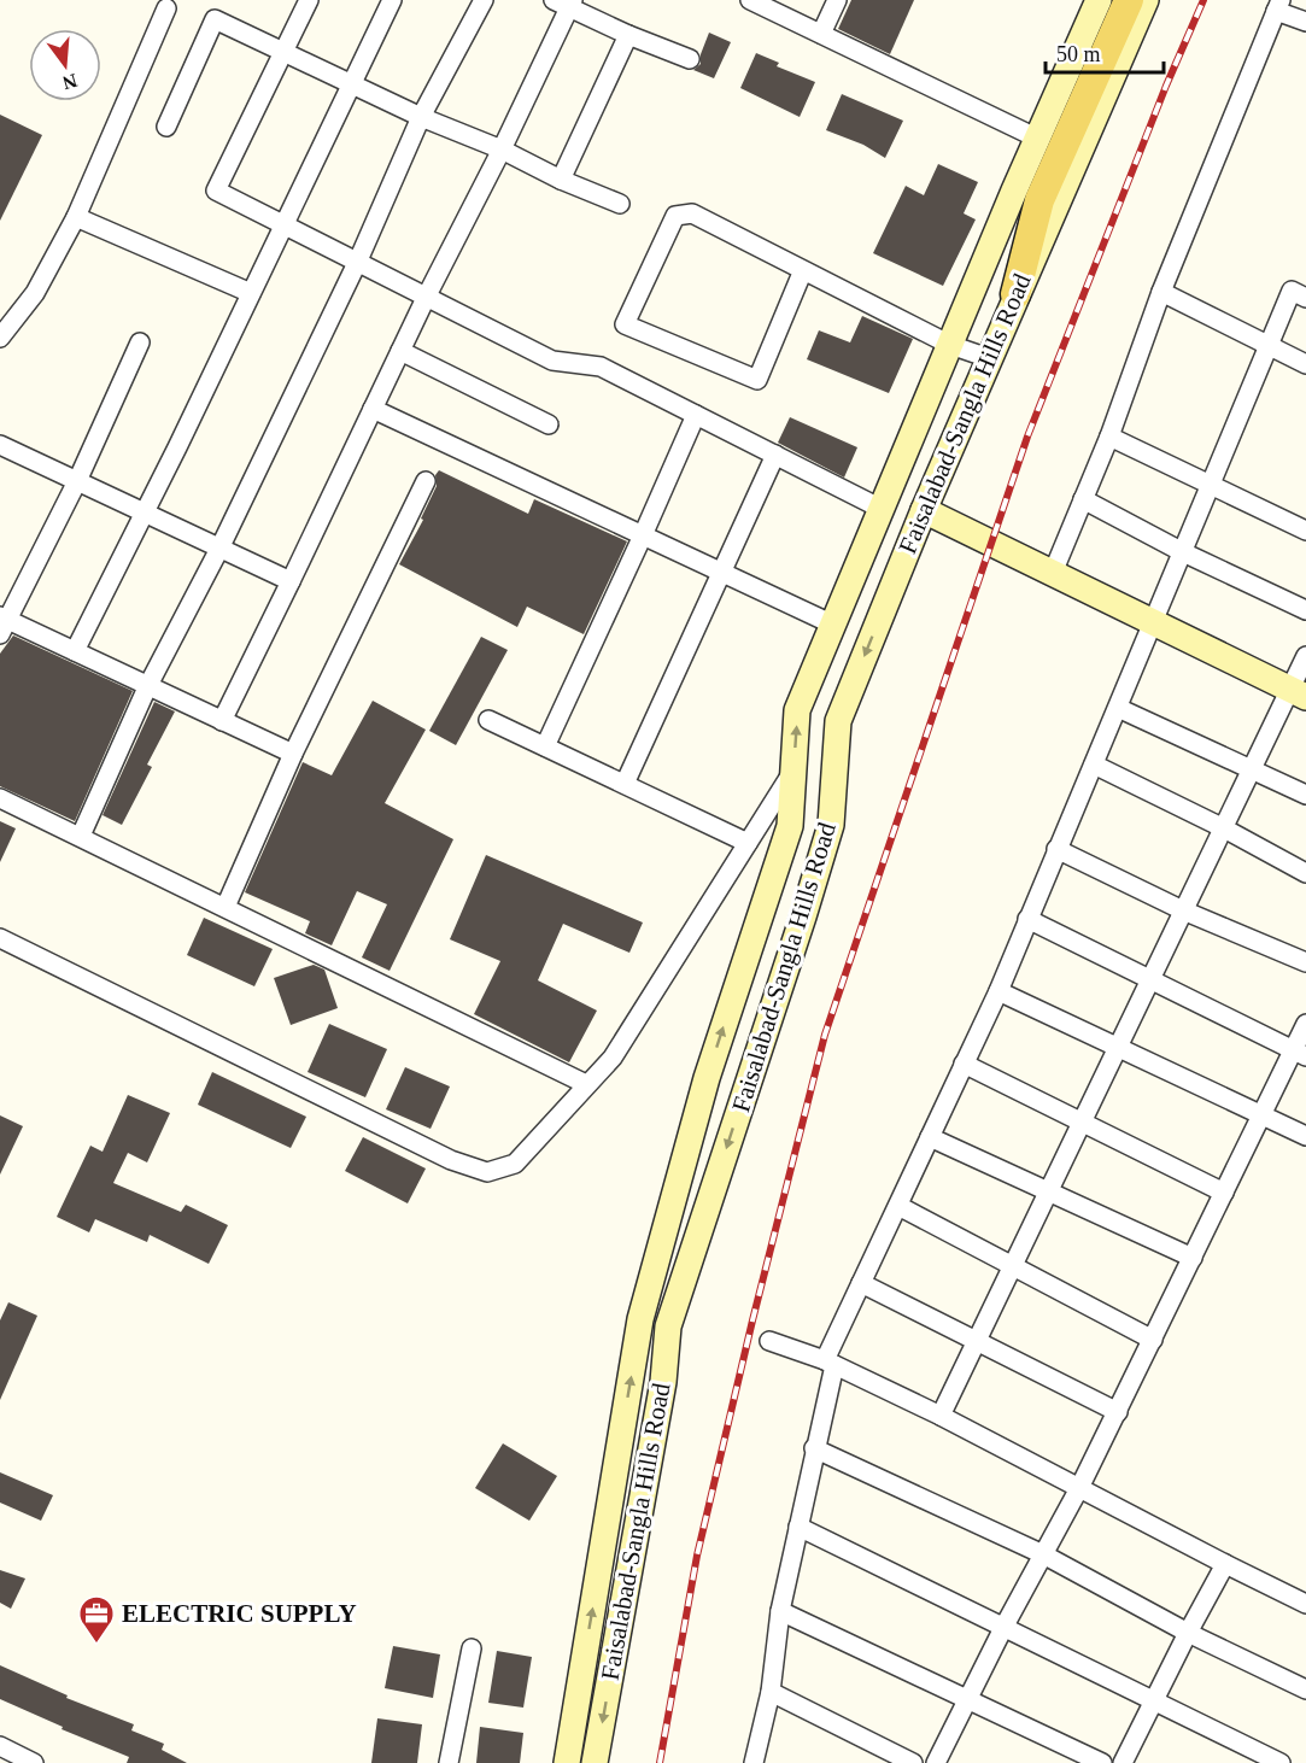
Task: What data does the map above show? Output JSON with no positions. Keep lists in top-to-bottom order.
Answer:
{
  "streets": {
    "main road": ["Faisalabad-Sangla Hills Road"]
  },
  "places": {
    "office": ["ELECTRIC SUPPLY"]
  },
  "scale_bar": "50 m",
  "north": "bottom"
}
